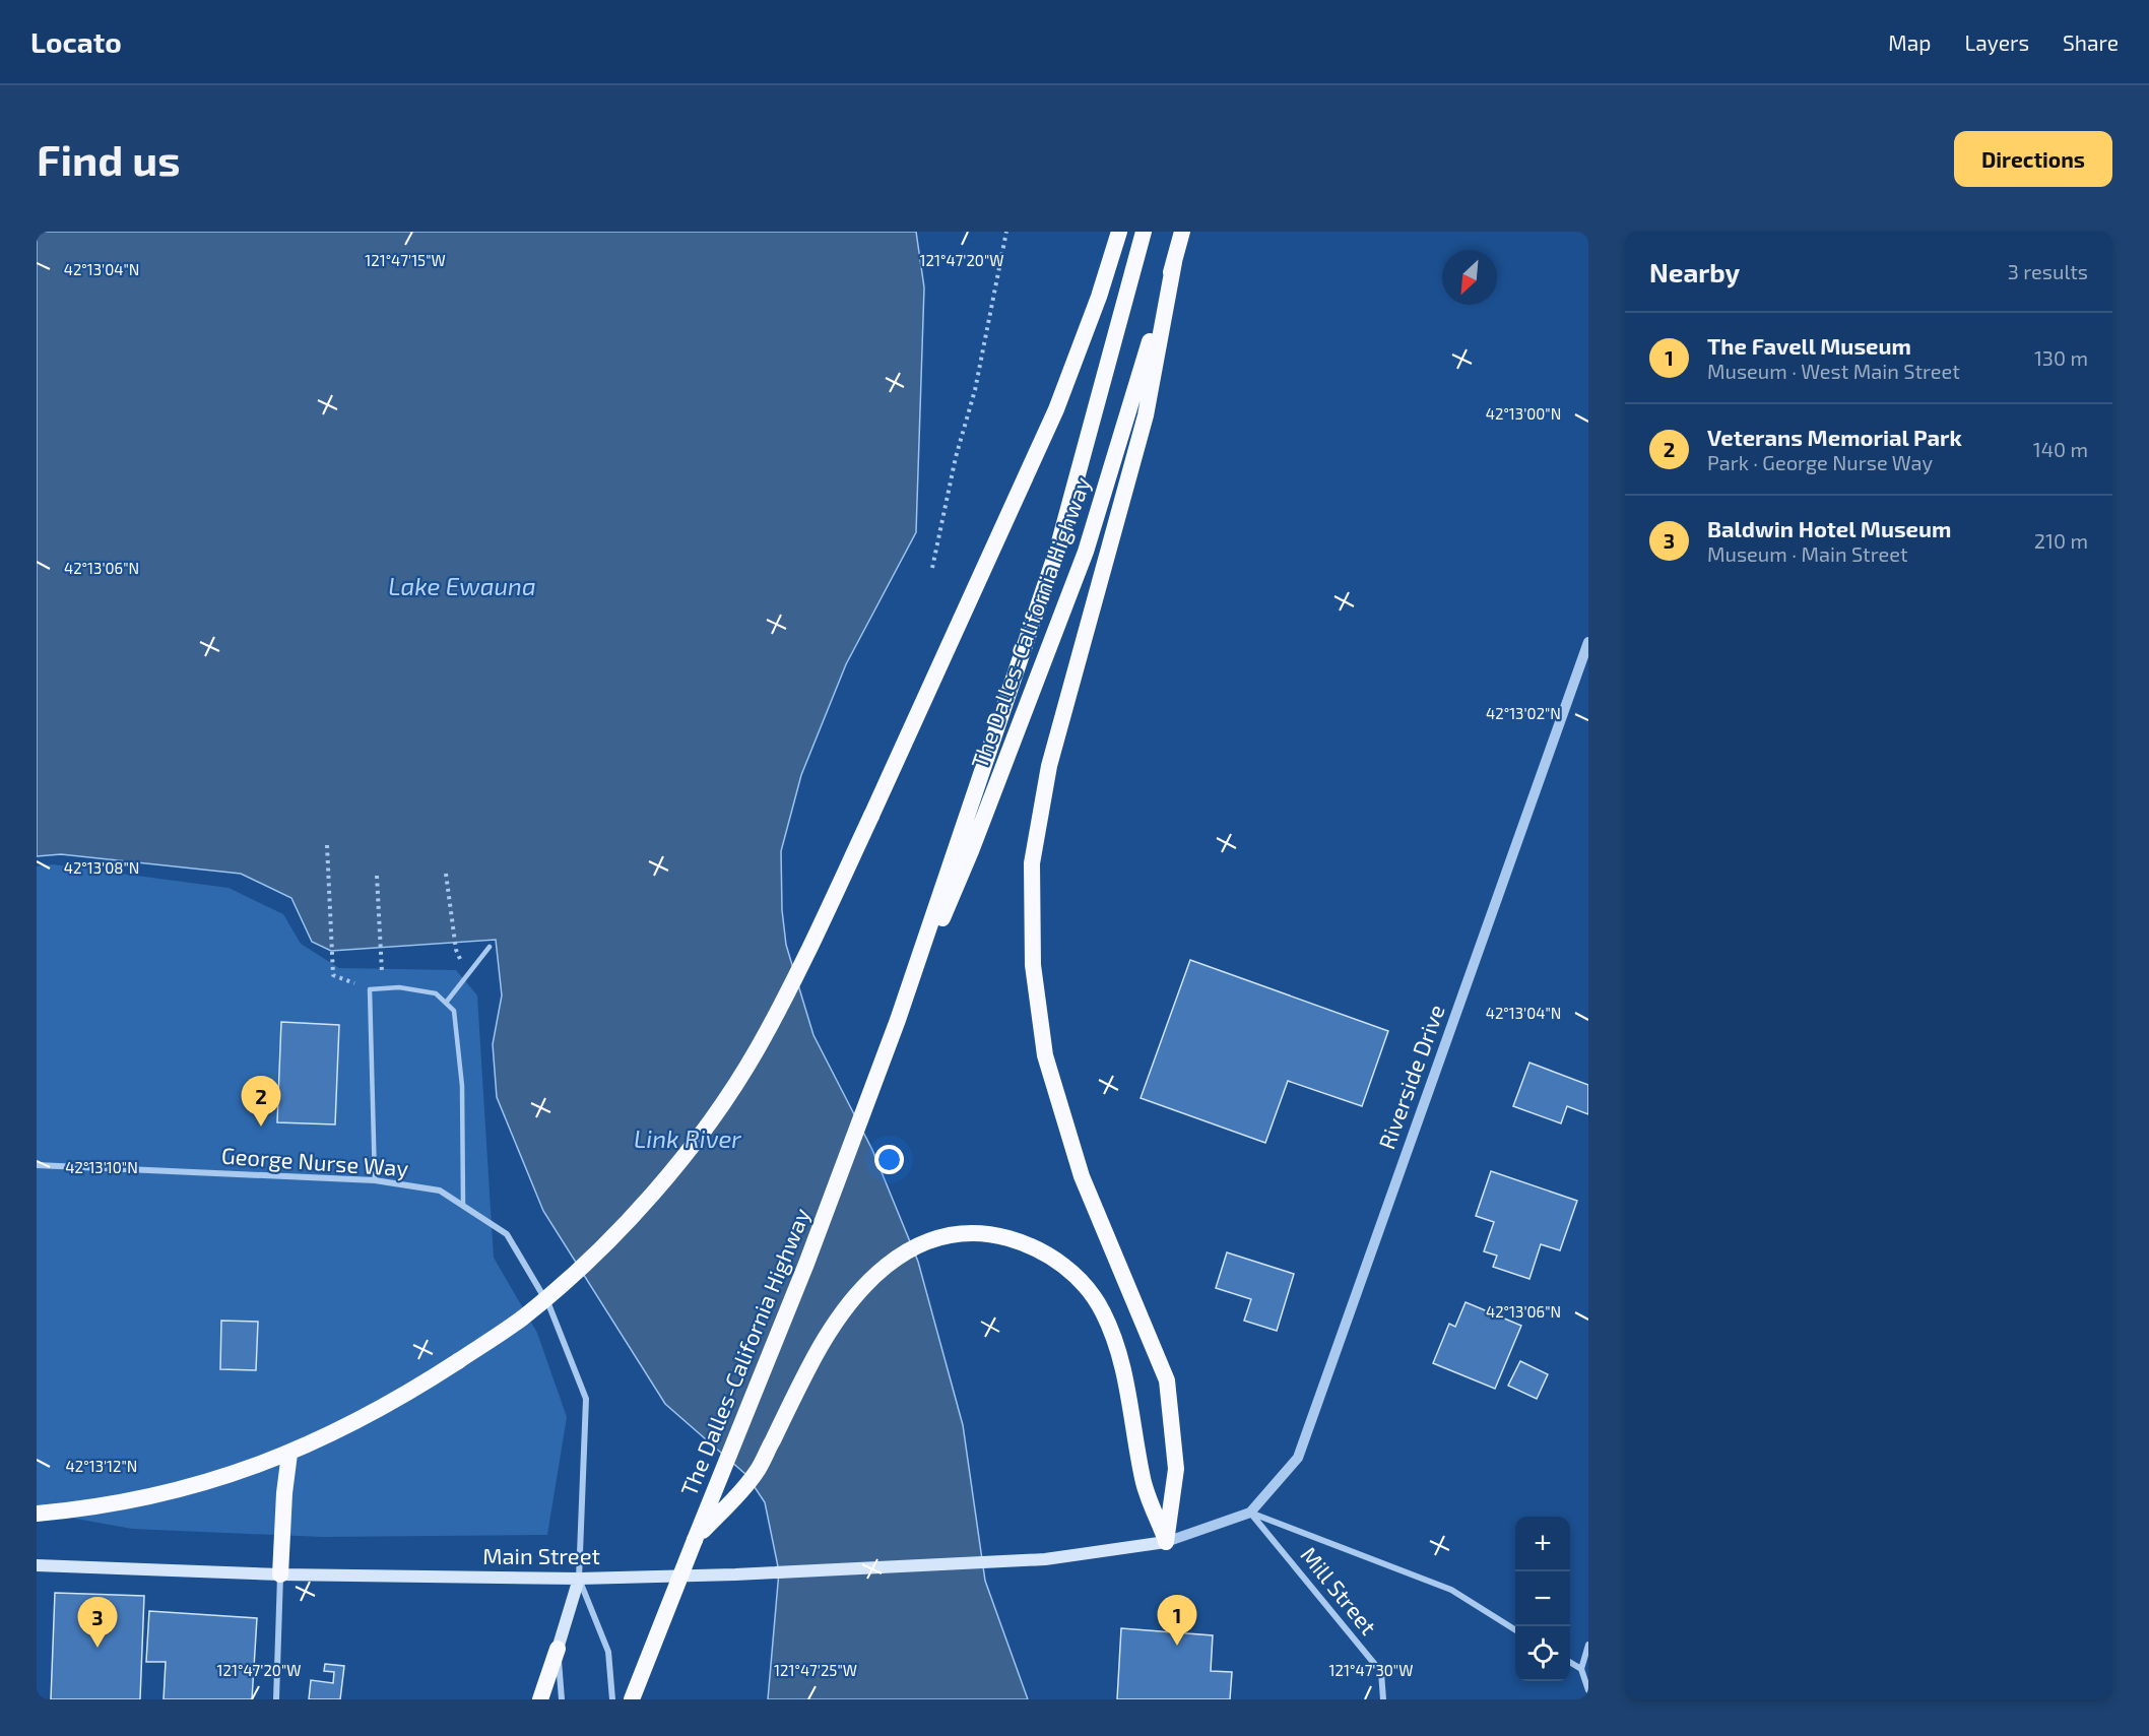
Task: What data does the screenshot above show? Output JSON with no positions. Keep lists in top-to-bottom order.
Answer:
{
  "streets": {
    "highway": ["The Dalles-California Highway"],
    "main road": ["Main Street"],
    "street": ["Riverside Drive", "George Nurse Way", "Mill Street"]
  },
  "crossings": [
    ["Riverside Drive", "Mill Street"],
    ["George Nurse Way", "Main Street"]
  ],
  "water": ["Lake Ewauna", "Link River"],
  "north": "bottom left",
  "page": {
    "header": "Locato",
    "nav": ["Map", "Layers", "Share"],
    "buttons": "Directions",
    "title": "Find us",
    "heading": ["Nearby", "3 results"],
    "list": [
      {
        "mark": "1",
        "name": "The Favell Museum",
        "note": "Museum · West Main Street",
        "value": "130 m"
      },
      {
        "mark": "2",
        "name": "Veterans Memorial Park",
        "note": "Park · George Nurse Way",
        "value": "140 m"
      },
      {
        "mark": "3",
        "name": "Baldwin Hotel Museum",
        "note": "Museum · Main Street",
        "value": "210 m"
      }
    ],
    "pins": ["2", "1", "3"],
    "map_buttons": ["+", "−"]
  },
  "coordinates": [
    "121°47'15\"W",
    "121°47'20\"W",
    "42°13'04\"N",
    "42°13'00\"N",
    "42°13'06\"N",
    "42°13'02\"N",
    "42°13'08\"N",
    "42°13'10\"N",
    "42°13'12\"N",
    "121°47'25\"W",
    "121°47'30\"W"
  ]
}
